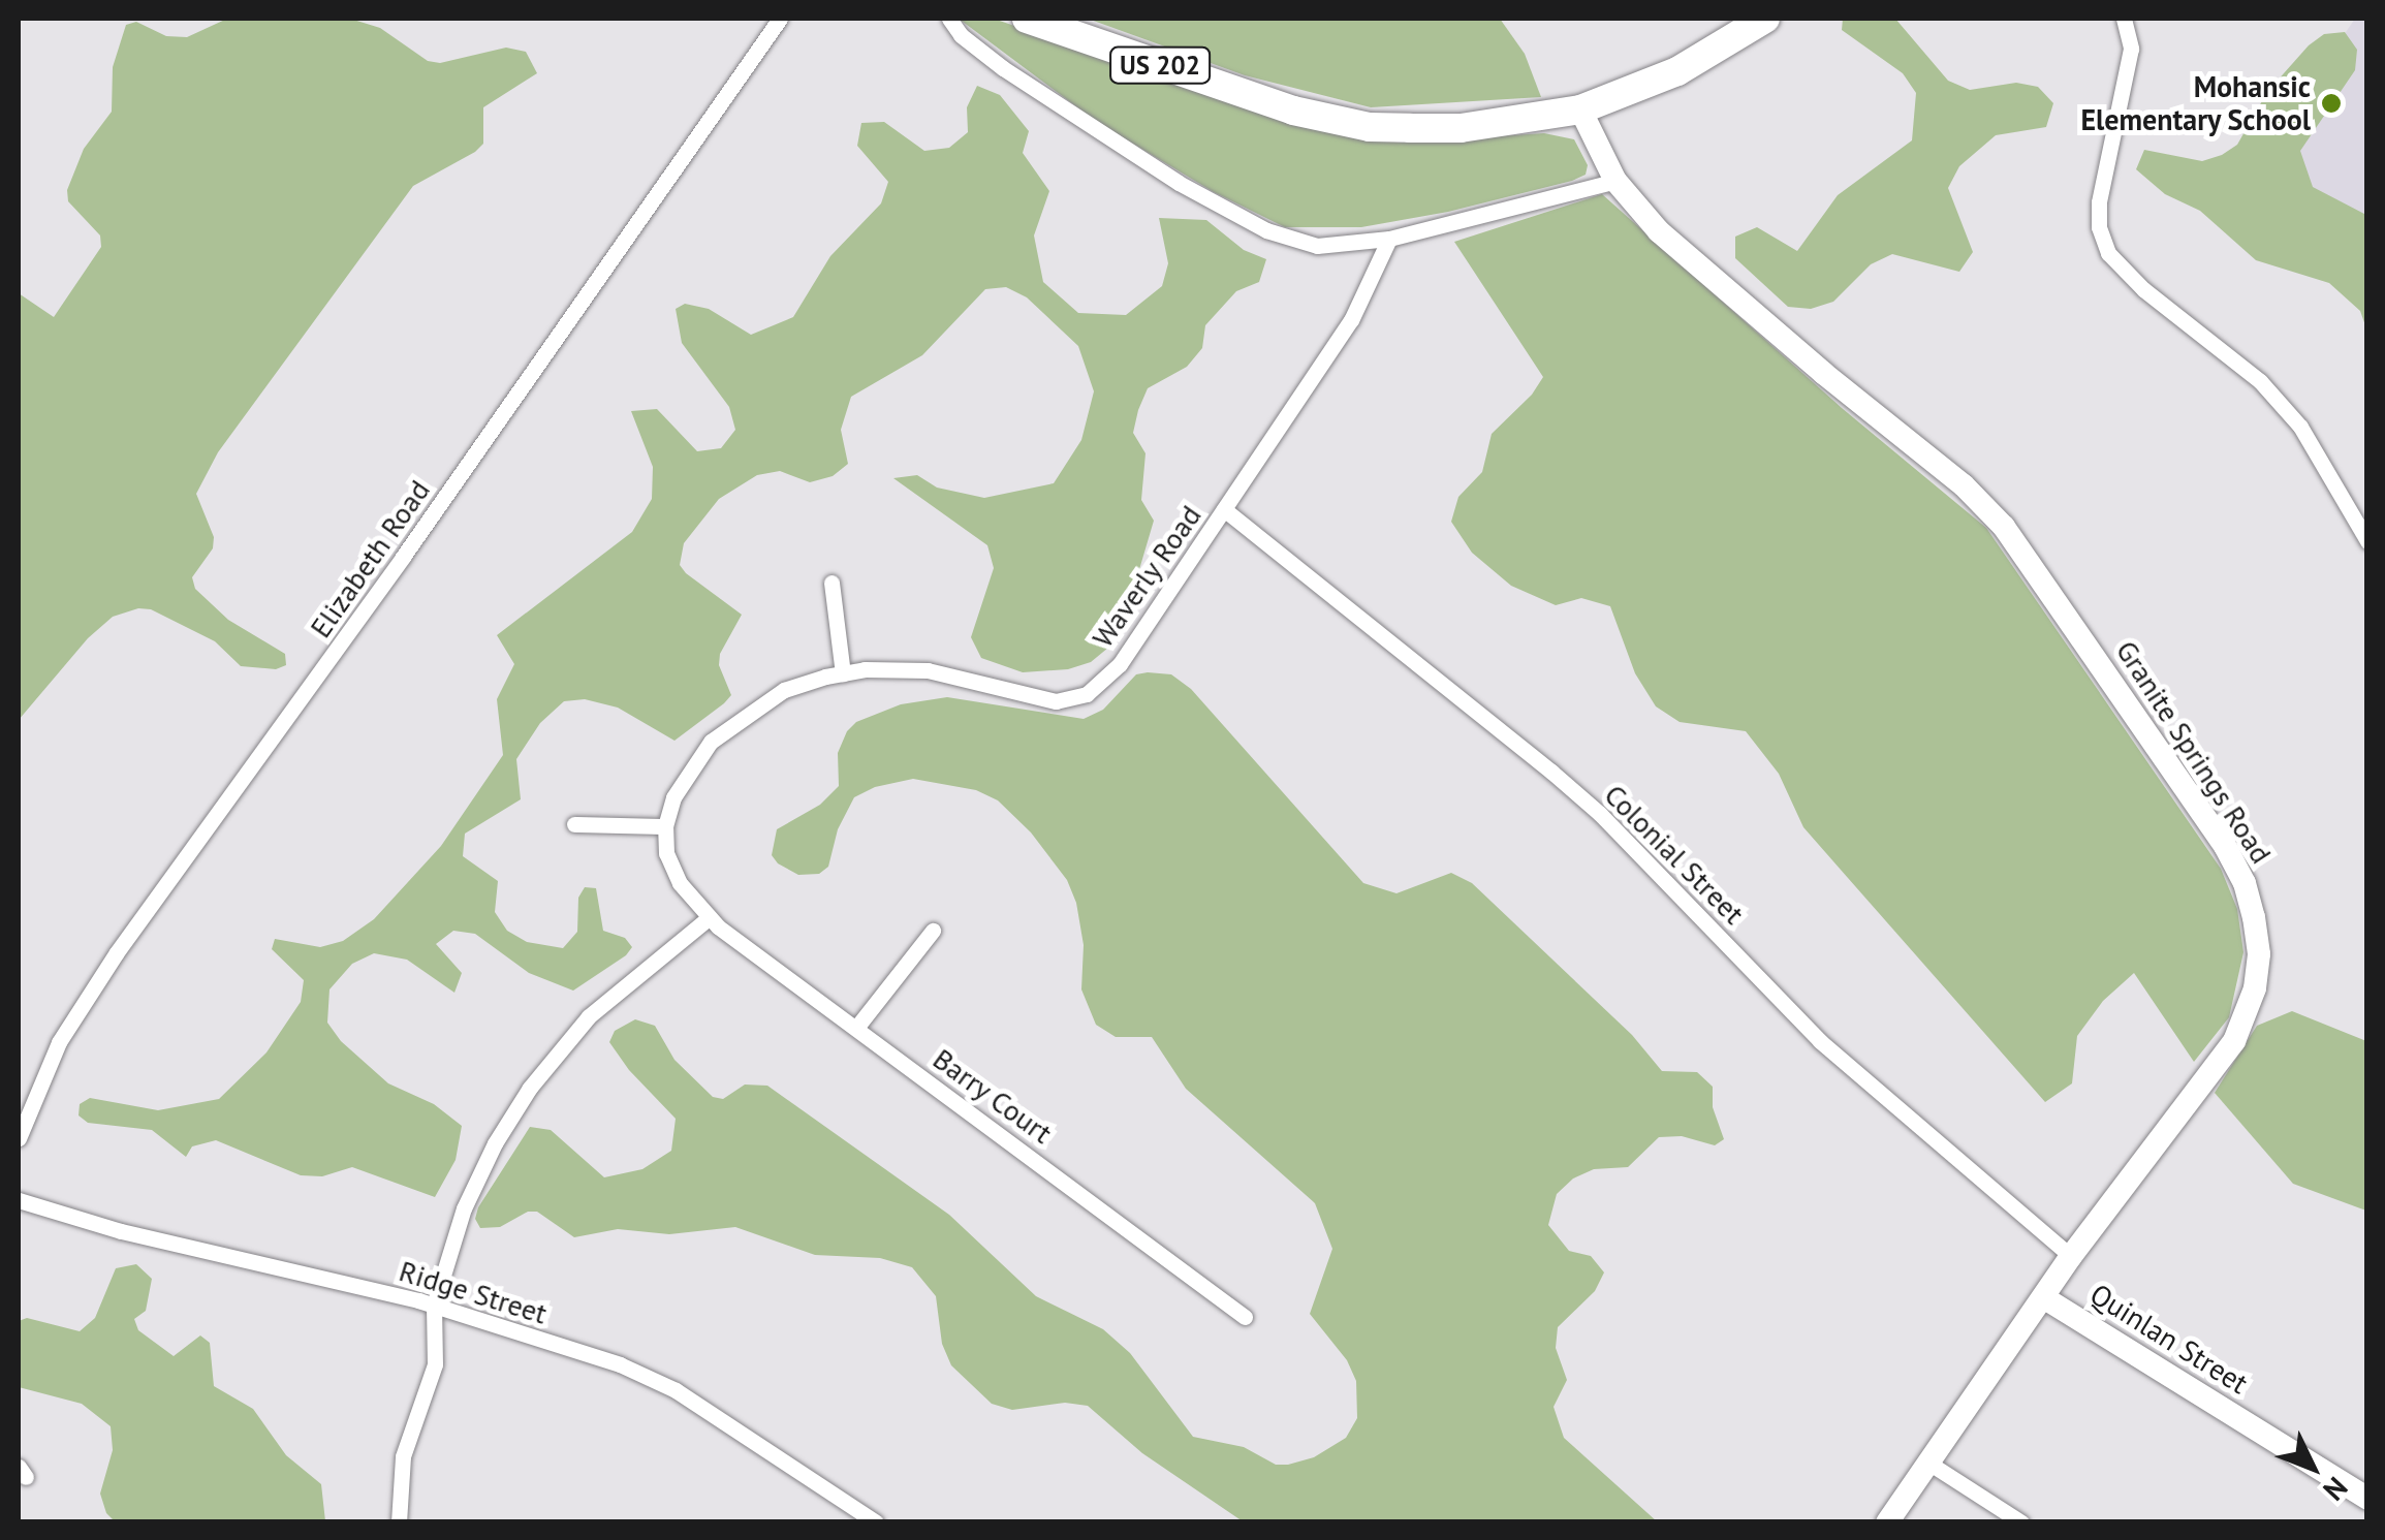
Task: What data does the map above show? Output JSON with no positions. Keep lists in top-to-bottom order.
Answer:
{
  "streets": {
    "highway": ["US 202"],
    "street": [
      "Elizabeth Road",
      "Waverly Road",
      "Granite Springs Road",
      "Colonial Street",
      "Barry Court",
      "Ridge Street",
      "Quinlan Street"
    ]
  },
  "crossings": [
    ["US 202", "Granite Springs Road"],
    ["Waverly Road", "Colonial Street"],
    ["Granite Springs Road", "Colonial Street"],
    ["Granite Springs Road", "Quinlan Street"]
  ],
  "places": ["Mohansic Elementary School"],
  "north": "bottom right"
}
